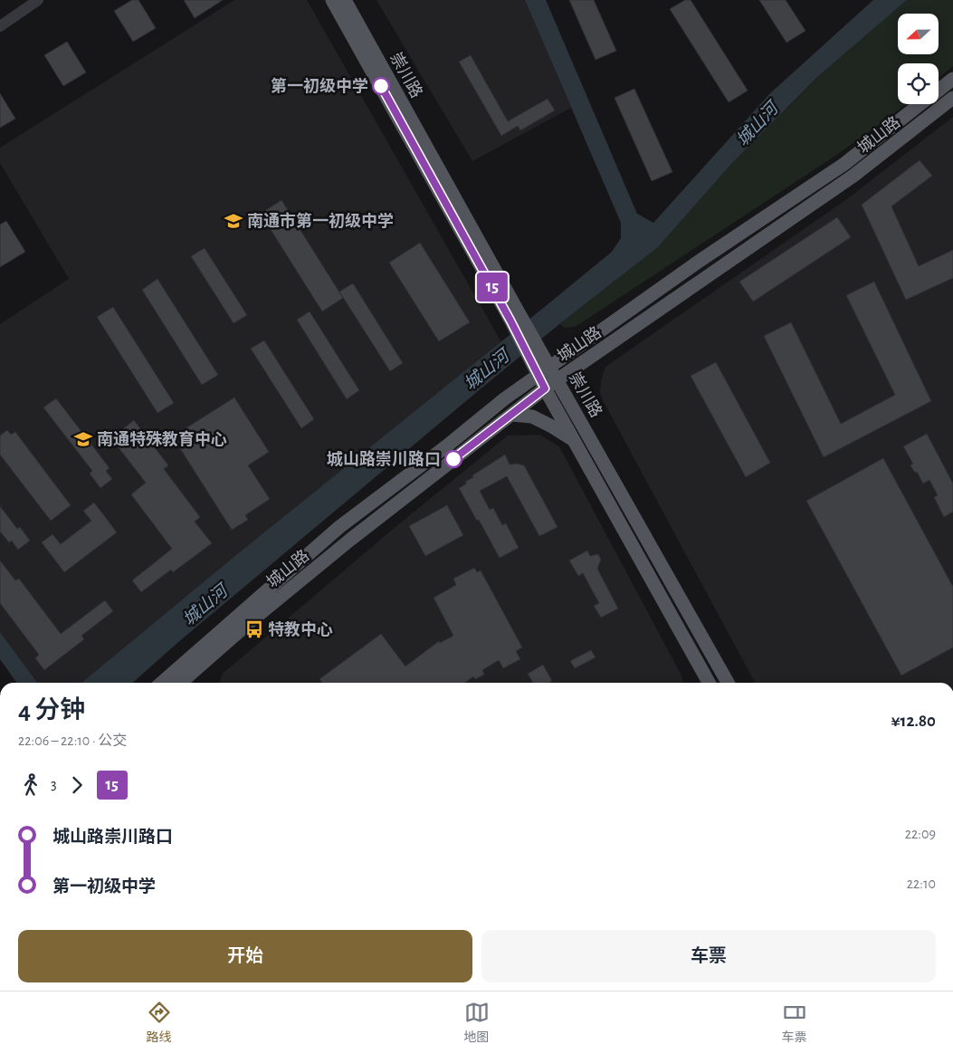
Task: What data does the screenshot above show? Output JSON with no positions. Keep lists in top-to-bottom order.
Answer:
{
  "streets": {
    "main road": ["崇川路", "城山路"]
  },
  "crossings": [
    ["崇川路", "城山路"]
  ],
  "water": ["城山河"],
  "places": {
    "other": ["第一初级中学", "城山路崇川路口"],
    "school or university": ["南通市第一初级中学", "南通特殊教育中心"],
    "bus stop": ["特教中心"]
  },
  "lines": ["bus line 15"],
  "north": "left",
  "page": {
    "on_map": "15",
    "heading": ["4 分钟", "22:06 – 22:10 · 公交", "¥12.80"],
    "legs": ["3", "15"],
    "list": [
      {
        "name": "城山路崇川路口",
        "value": "22:09"
      },
      {
        "name": "第一初级中学",
        "value": "22:10"
      }
    ],
    "buttons": ["开始", "车票"],
    "tabs": ["路线", "地图", "车票"]
  }
}
